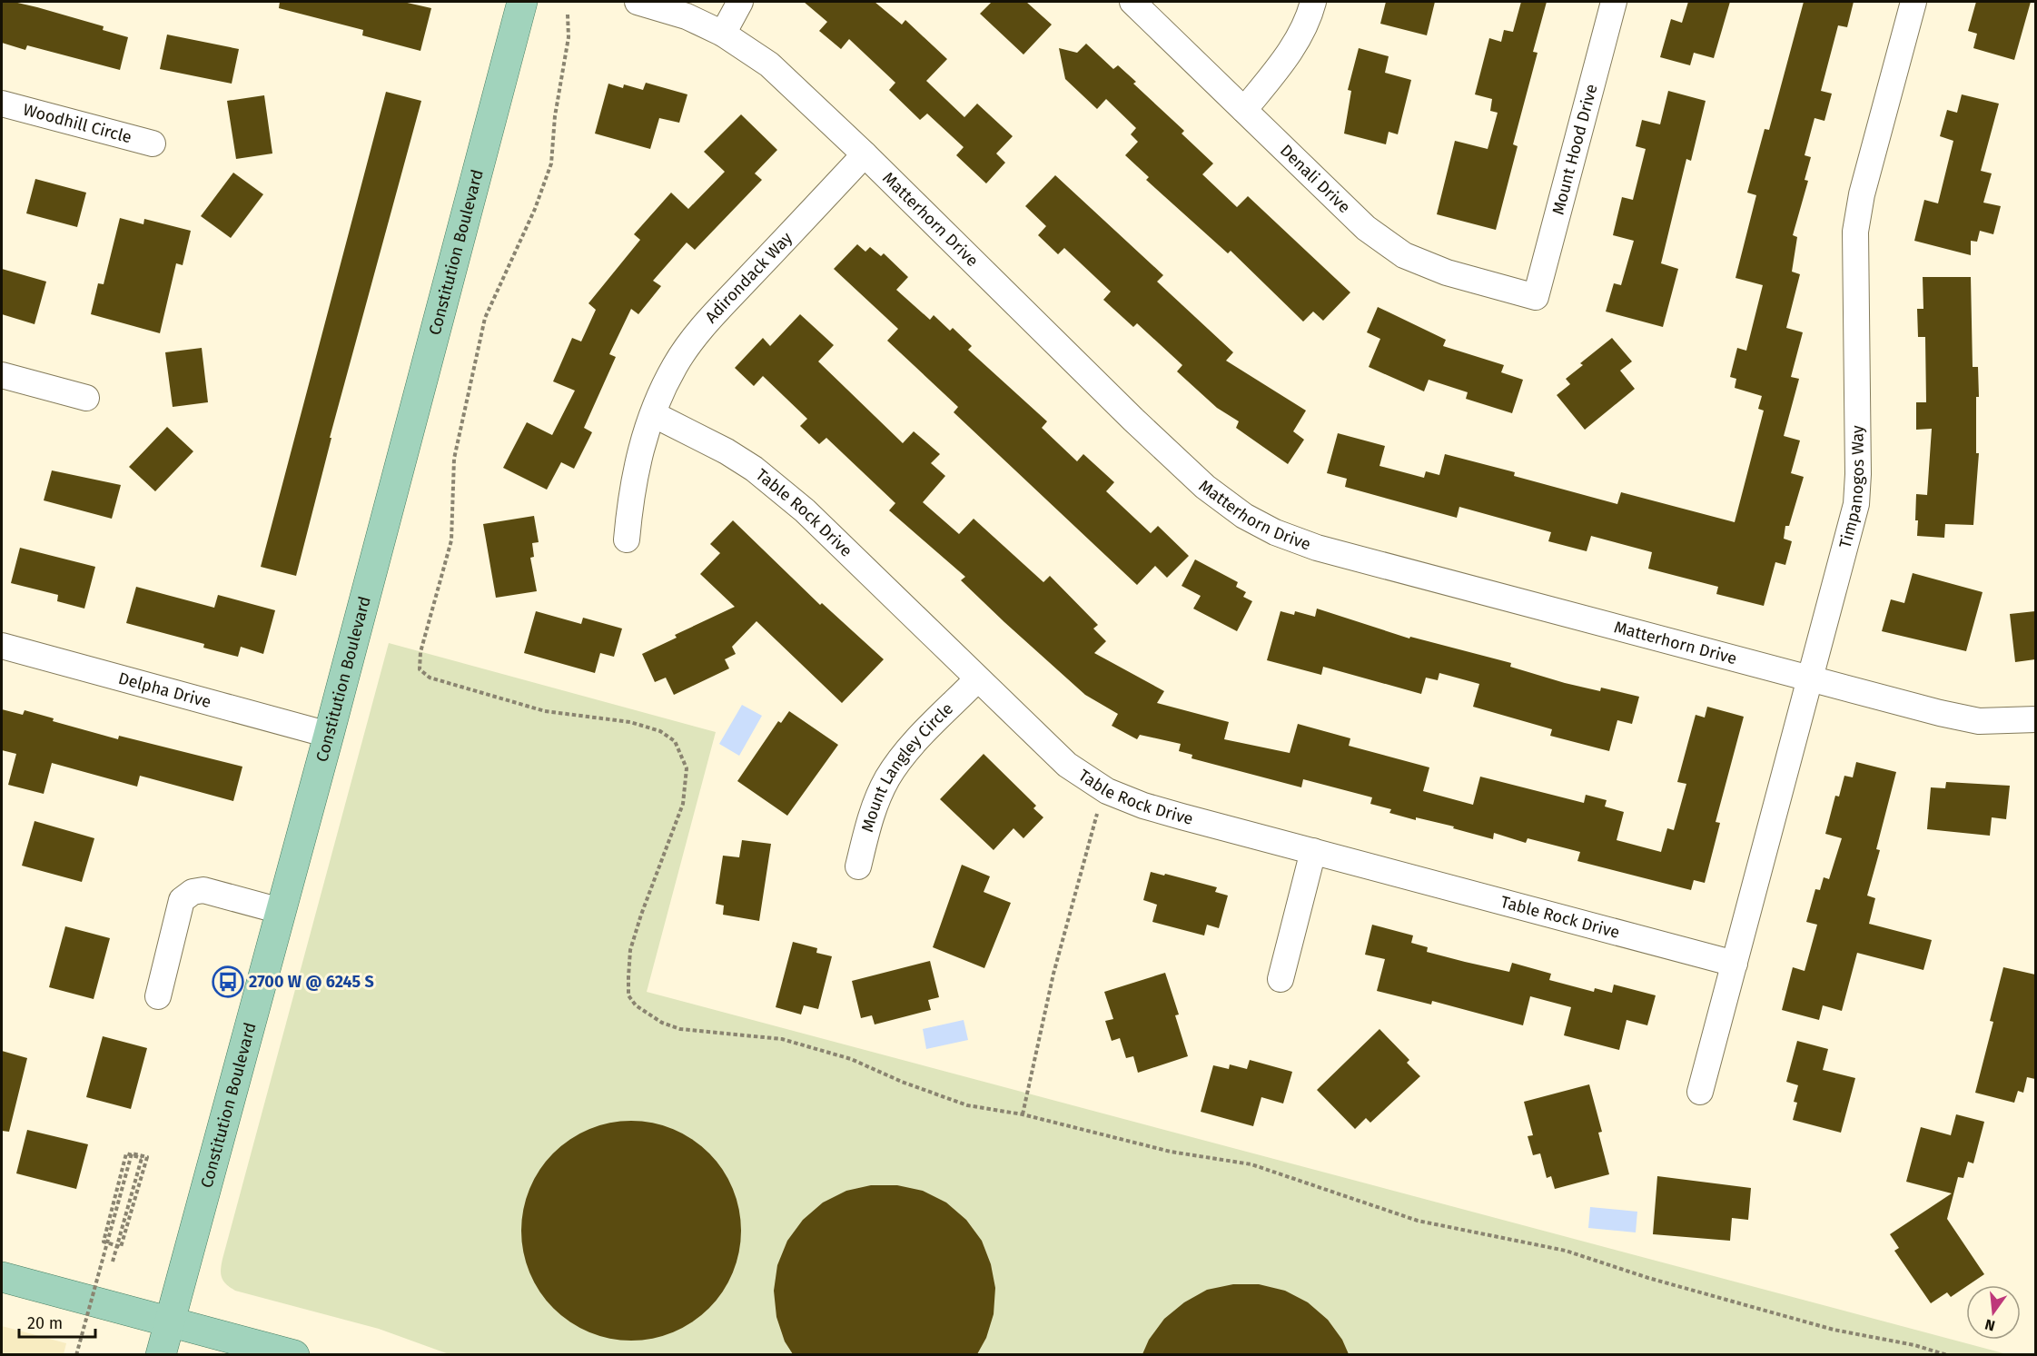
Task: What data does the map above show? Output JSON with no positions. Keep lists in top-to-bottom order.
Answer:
{
  "streets": {
    "main road": ["Constitution Boulevard"],
    "street": [
      "Woodhill Circle",
      "Mount Hood Drive",
      "Denali Drive",
      "Matterhorn Drive",
      "Adirondack Way",
      "Timpanogos Way",
      "Table Rock Drive",
      "Delpha Drive",
      "Mount Langley Circle"
    ]
  },
  "crossings": [
    ["Mount Hood Drive", "Denali Drive"],
    ["Matterhorn Drive", "Adirondack Way"],
    ["Matterhorn Drive", "Timpanogos Way"],
    ["Constitution Boulevard", "Delpha Drive"],
    ["Adirondack Way", "Table Rock Drive"],
    ["Timpanogos Way", "Table Rock Drive"],
    ["Table Rock Drive", "Mount Langley Circle"]
  ],
  "places": {
    "bus stop": ["2700 W @ 6245 S"]
  },
  "scale_bar": "20 m",
  "north": "bottom"
}
